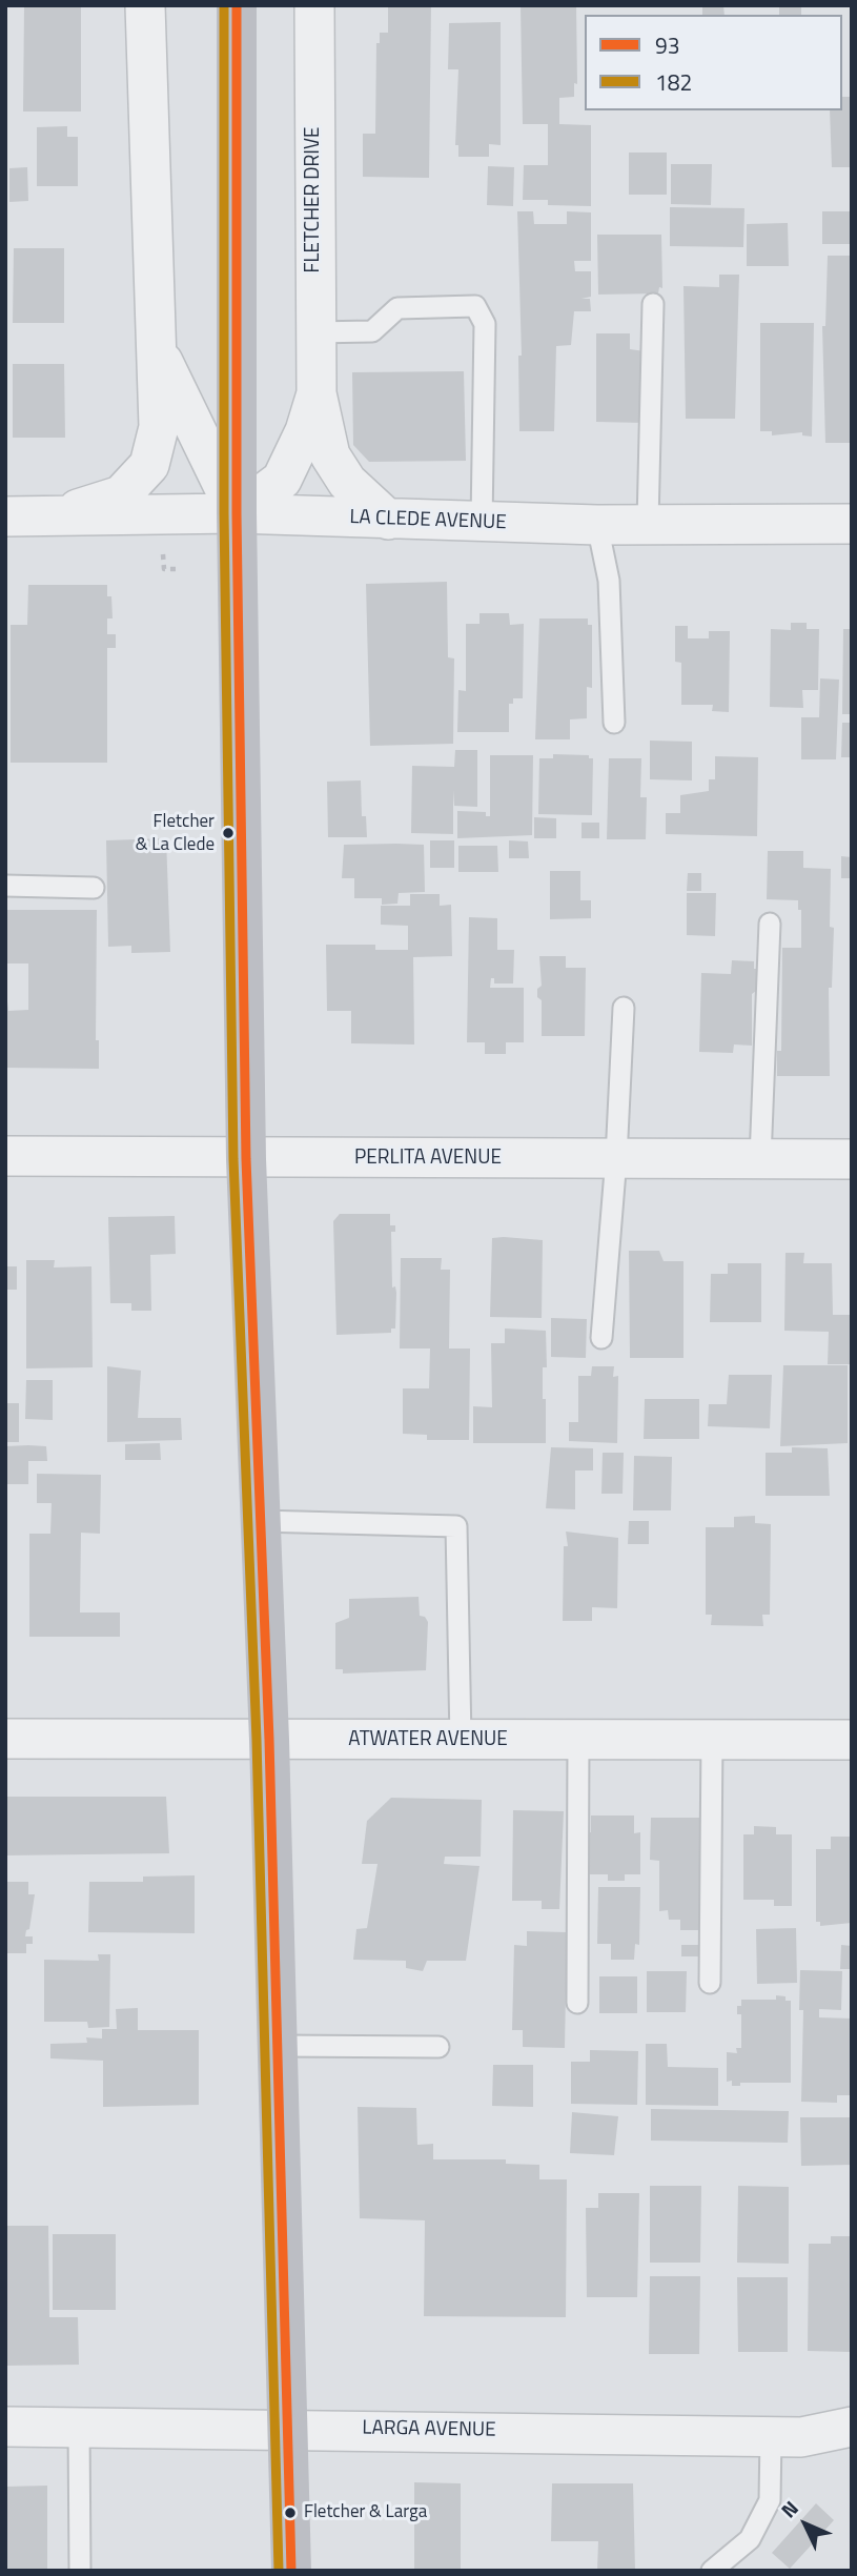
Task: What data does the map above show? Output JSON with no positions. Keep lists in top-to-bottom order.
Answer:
{
  "streets": {
    "street": [
      "FLETCHER DRIVE",
      "LA CLEDE AVENUE",
      "PERLITA AVENUE",
      "ATWATER AVENUE",
      "LARGA AVENUE"
    ]
  },
  "crossings": [
    ["FLETCHER DRIVE", "LA CLEDE AVENUE"]
  ],
  "places": ["Fletcher & La Clede", "Fletcher & Larga"],
  "lines": ["transit line 93", "transit line 182"],
  "legend": ["93", "182"],
  "north": "top left"
}
